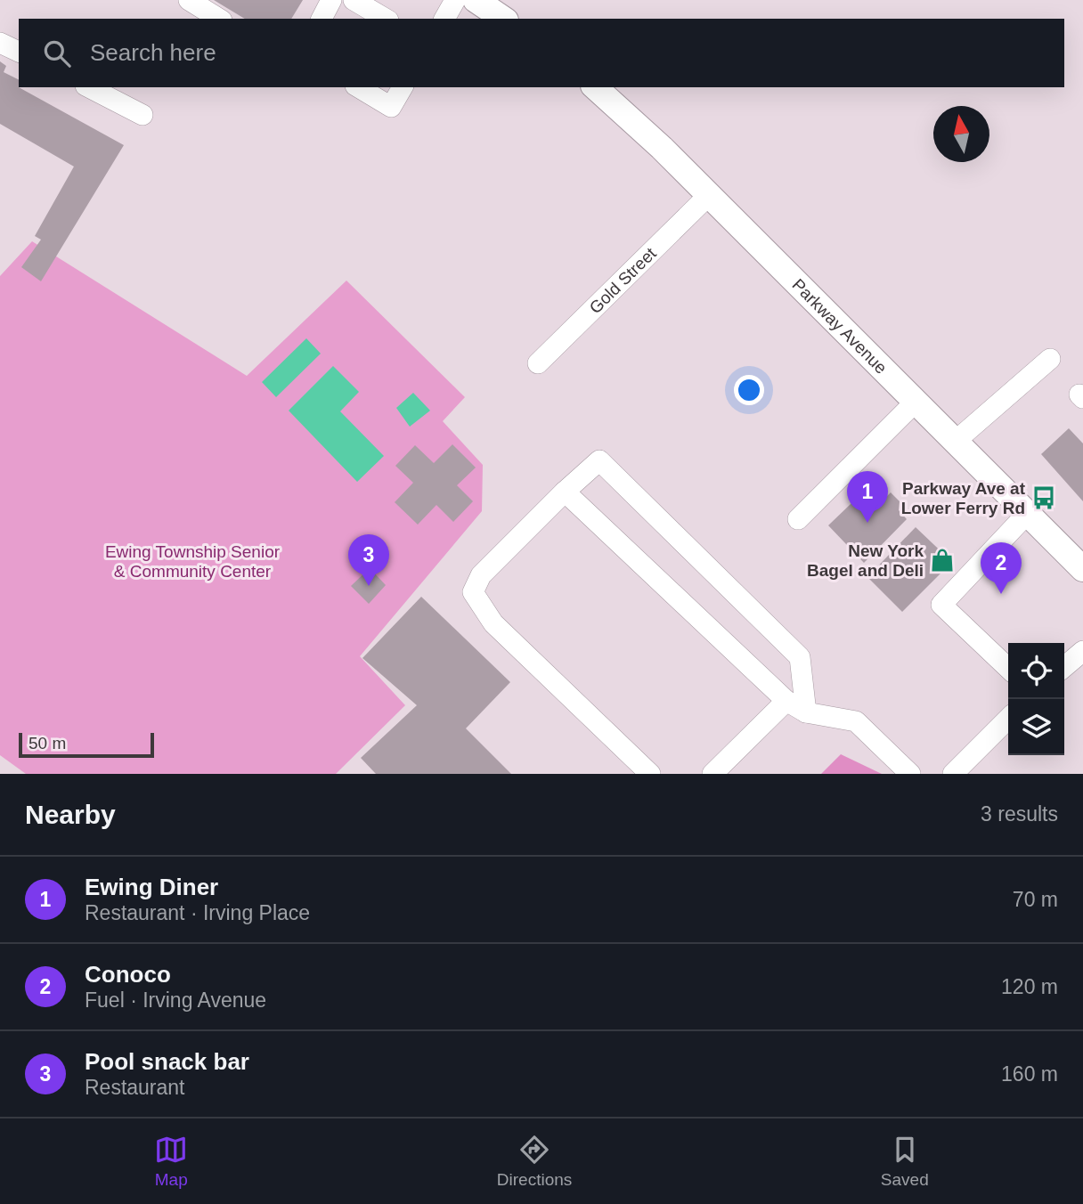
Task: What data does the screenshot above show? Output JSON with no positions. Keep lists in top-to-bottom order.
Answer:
{
  "streets": {
    "main road": ["Parkway Avenue"],
    "street": ["Gold Street"]
  },
  "crossings": [
    ["Gold Street", "Parkway Avenue"]
  ],
  "parks": ["Ewing Township Senior & Community Center"],
  "places": {
    "bus stop": ["Parkway Ave at Lower Ferry Rd"],
    "shop": ["New York Bagel and Deli"]
  },
  "scale_bar": "50 m",
  "north": "top",
  "page": {
    "search": "Search here",
    "pins": ["1", "3", "2"],
    "scale": "50 m",
    "heading": ["Nearby", "3 results"],
    "list": [
      {
        "mark": "1",
        "name": "Ewing Diner",
        "note": "Restaurant · Irving Place",
        "value": "70 m"
      },
      {
        "mark": "2",
        "name": "Conoco",
        "note": "Fuel · Irving Avenue",
        "value": "120 m"
      },
      {
        "mark": "3",
        "name": "Pool snack bar",
        "note": "Restaurant",
        "value": "160 m"
      }
    ],
    "nav": ["Map", "Directions", "Saved"]
  }
}
